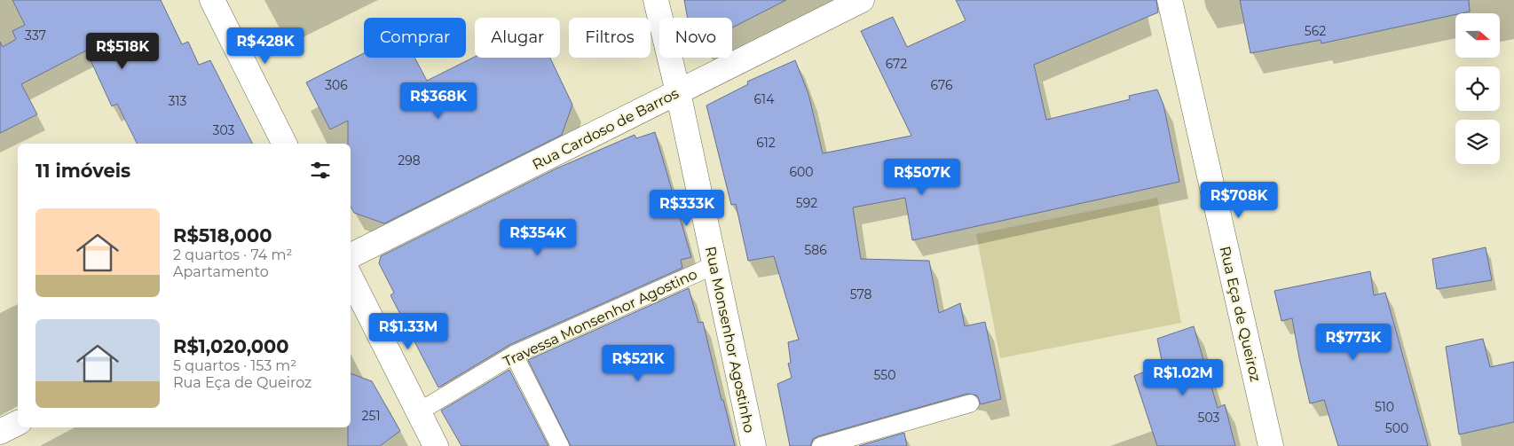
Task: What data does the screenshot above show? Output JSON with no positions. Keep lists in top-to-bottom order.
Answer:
{
  "streets": {
    "street": ["Rua Cardoso de Barros", "Rua Eça de Queiroz", "Rua Monsenhor Agostinho"],
    "lane": ["Travessa Monsenhor Agostino"]
  },
  "crossings": [
    ["Rua Cardoso de Barros", "Rua Monsenhor Agostinho"],
    ["Travessa Monsenhor Agostino", "Rua Monsenhor Agostinho"]
  ],
  "house_numbers": [
    "562",
    "337",
    "672",
    "306",
    "676",
    "614",
    "313",
    "303",
    "612",
    "298",
    "600",
    "592",
    "586",
    "578",
    "550",
    "510",
    "251",
    "503",
    "500"
  ],
  "north": "right",
  "page": {
    "chip": [
      "Comprar",
      "Alugar",
      "Filtros",
      "Novo"
    ],
    "price": [
      "R$428K",
      "R$518K",
      "R$368K",
      "R$507K",
      "R$708K",
      "R$333K",
      "R$354K",
      "R$1.33M",
      "R$773K",
      "R$521K",
      "R$1.02M"
    ],
    "heading": "11 imóveis",
    "list": [
      {
        "name": "R$518,000",
        "note": "2 quartos · 74 m² · Apartamento"
      },
      {
        "name": "R$1,020,000",
        "note": "5 quartos · 153 m² · Rua Eça de Queiroz"
      }
    ]
  }
}
